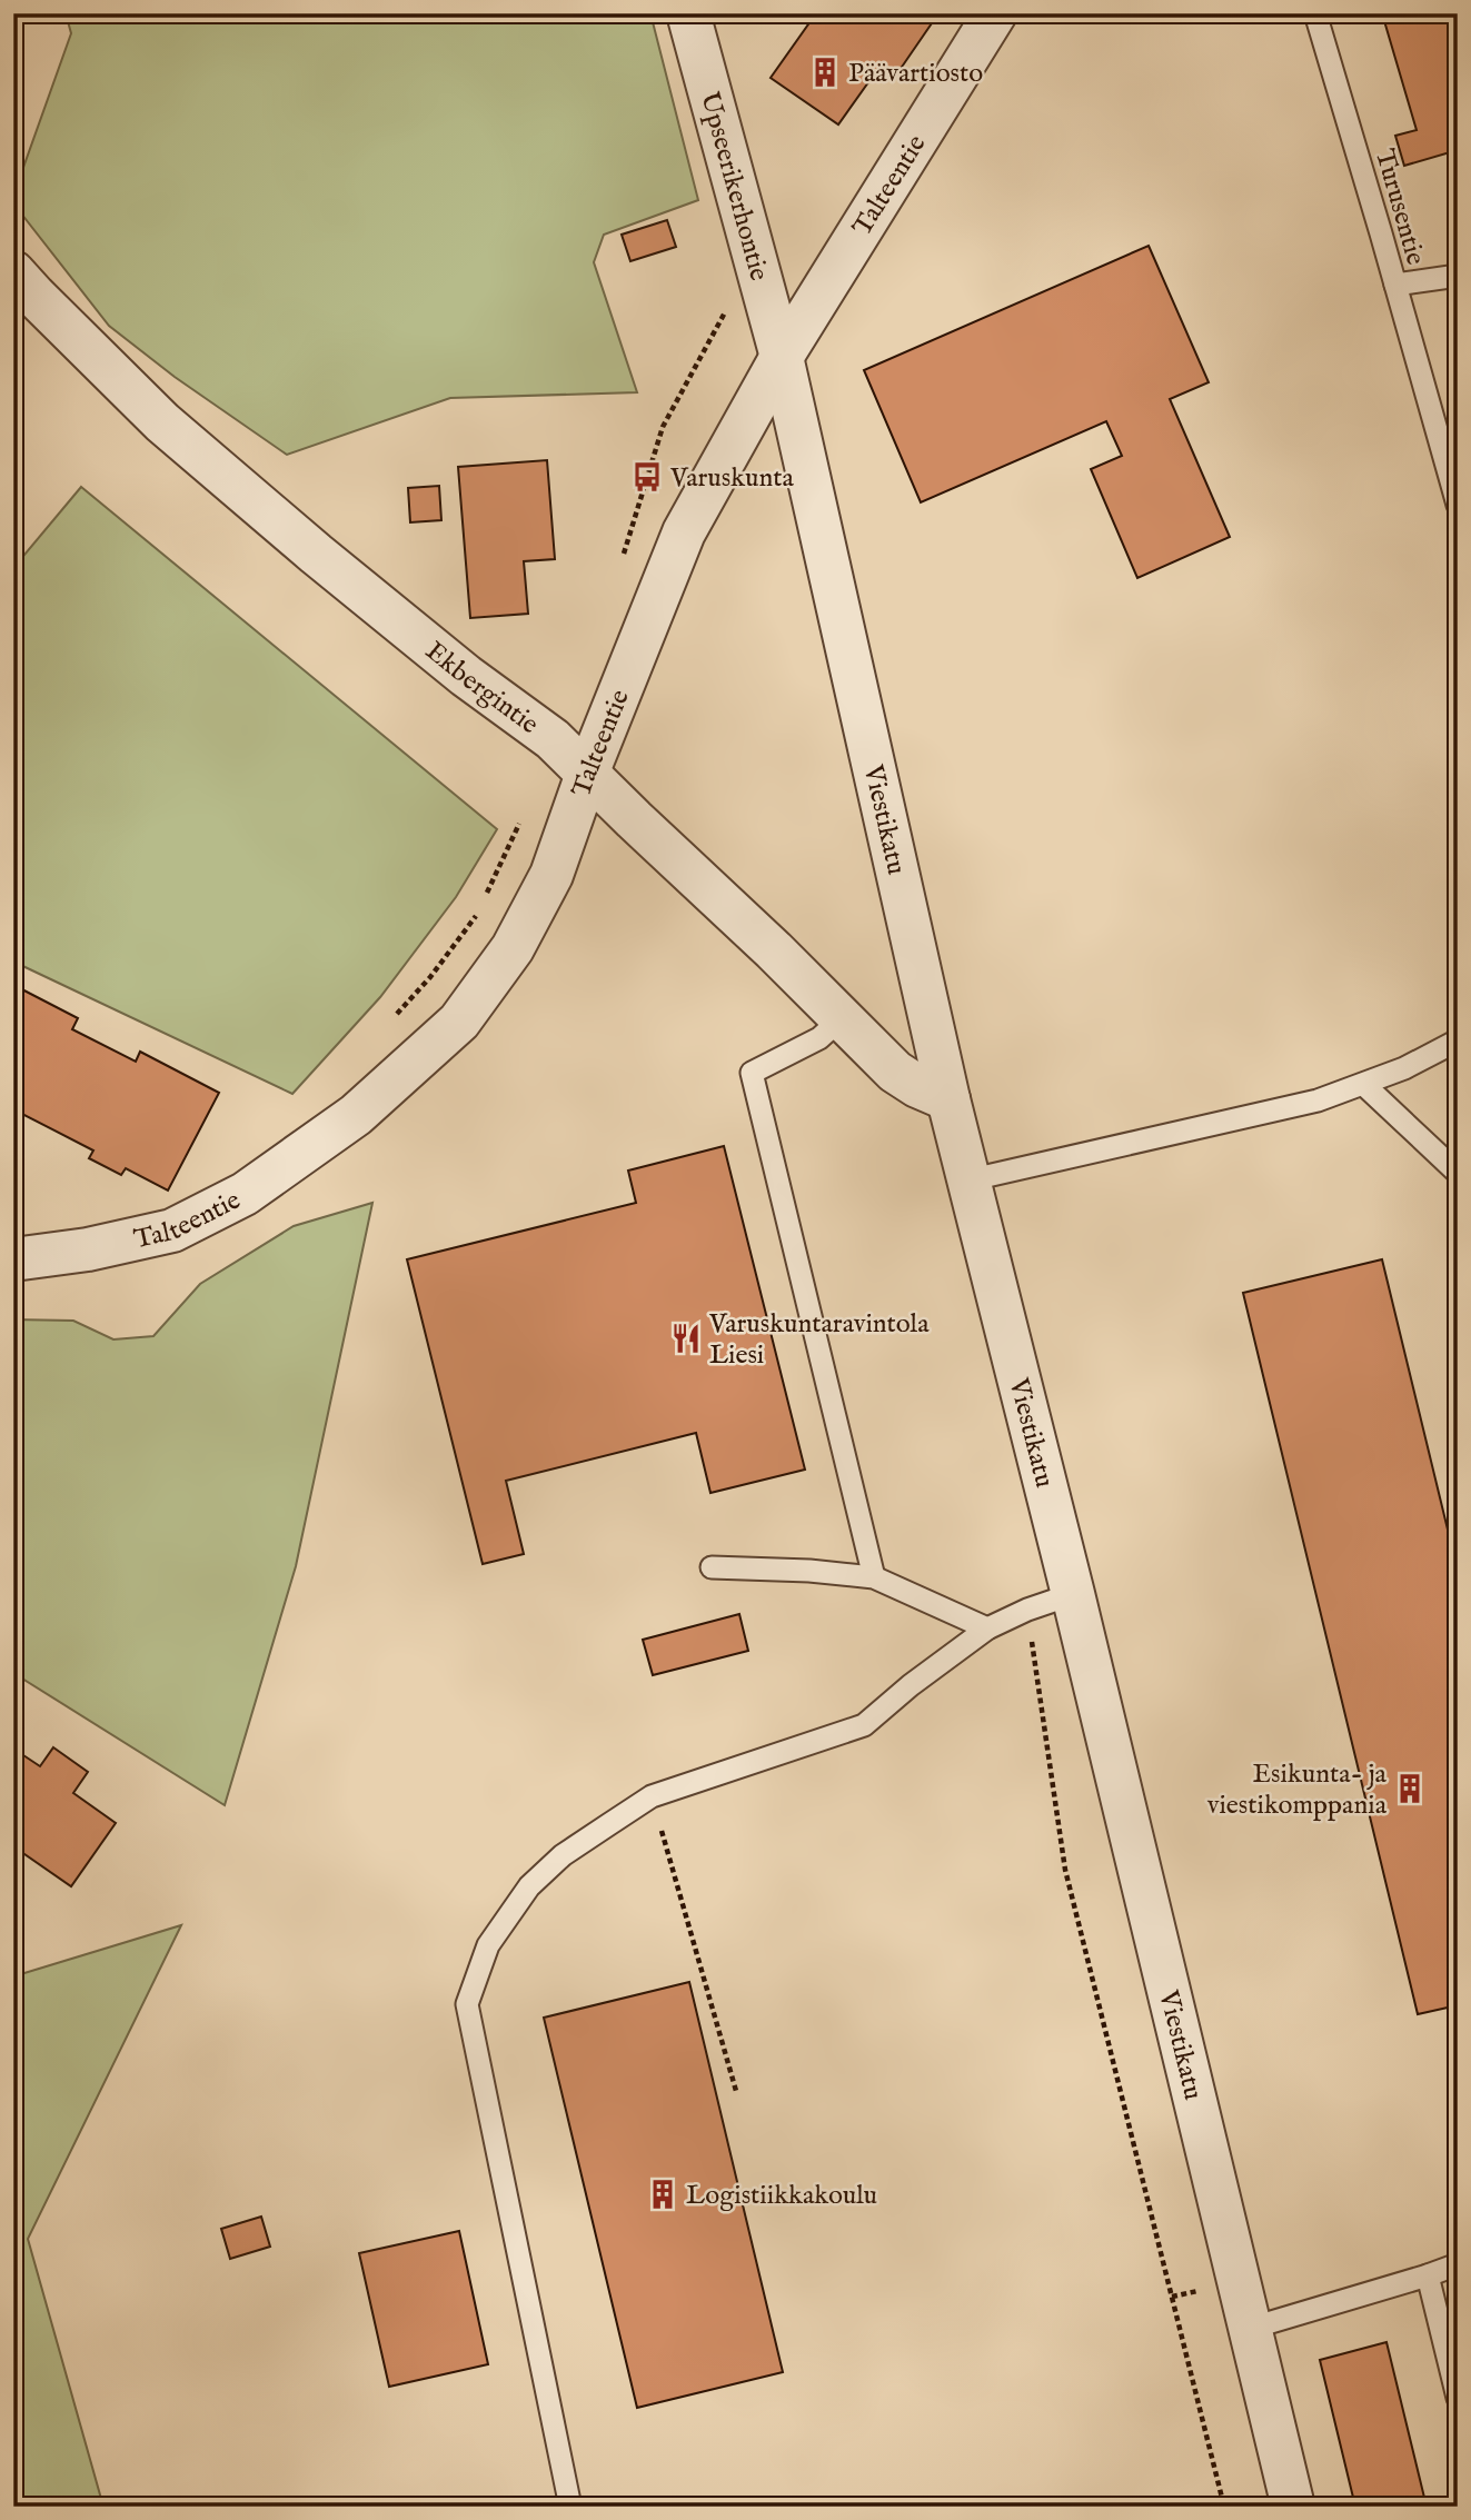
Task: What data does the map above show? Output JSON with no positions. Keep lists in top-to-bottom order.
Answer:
{
  "streets": {
    "street": [
      "Talteentie",
      "Upseerikerhontie",
      "Ekbergintie",
      "Viestikatu"
    ],
    "lane": ["Turusentie"]
  },
  "crossings": [
    ["Talteentie", "Upseerikerhontie"],
    ["Talteentie", "Ekbergintie"],
    ["Talteentie", "Viestikatu"],
    ["Upseerikerhontie", "Viestikatu"],
    ["Ekbergintie", "Viestikatu"]
  ],
  "places": {
    "building": ["Päävartiosto", "Esikunta- ja viestikomppania", "Logistiikkakoulu"],
    "bus stop": ["Varuskunta"],
    "restaurant": ["Varuskuntaravintola Liesi"]
  }
}
